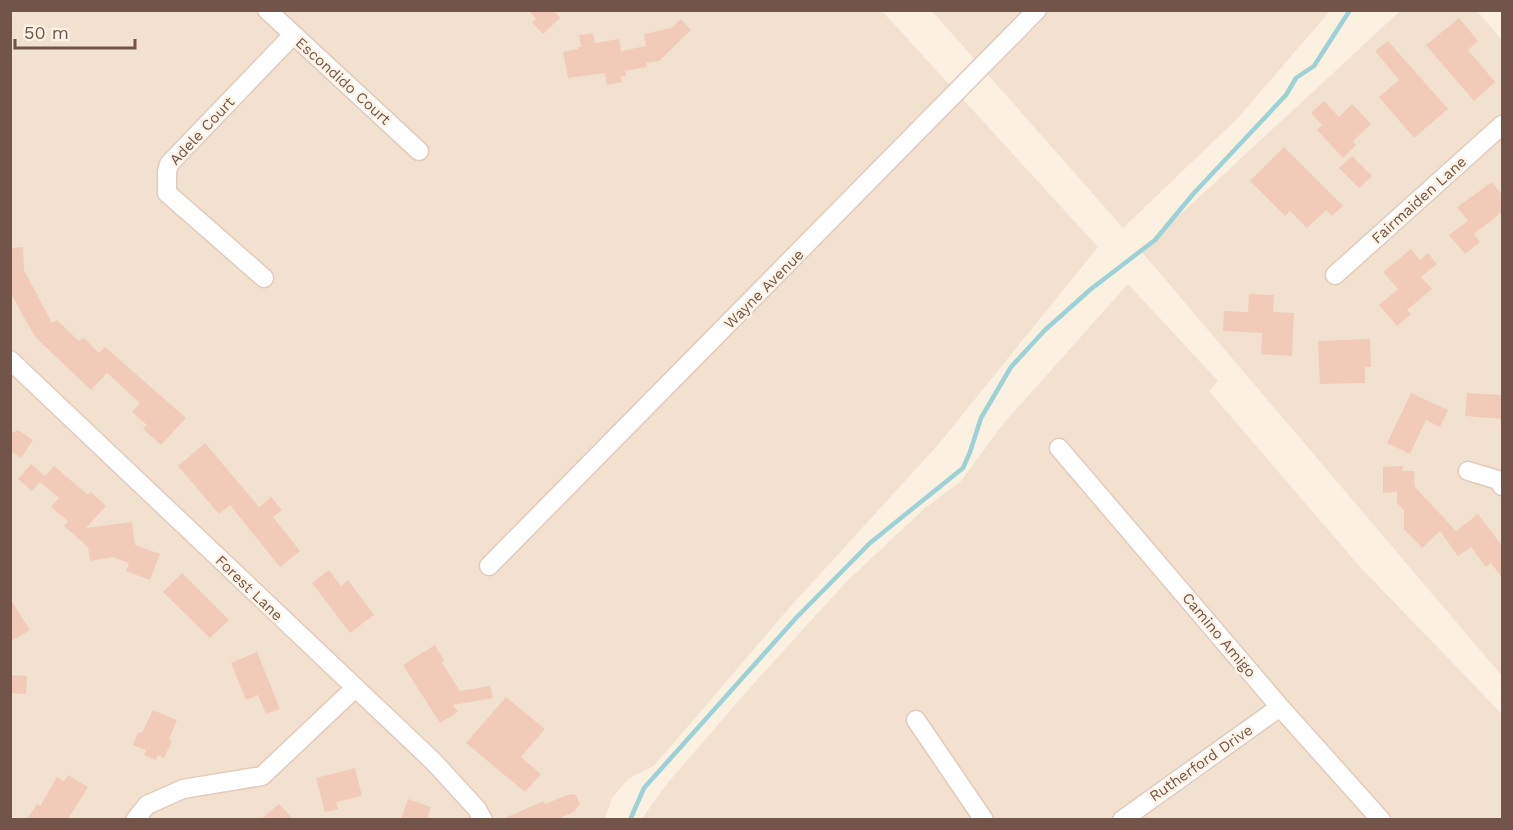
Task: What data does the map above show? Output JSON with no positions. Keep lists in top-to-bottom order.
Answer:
{
  "streets": {
    "street": [
      "Escondido Court",
      "Adele Court",
      "Fairmaiden Lane",
      "Wayne Avenue",
      "Forest Lane",
      "Camino Amigo",
      "Rutherford Drive"
    ]
  },
  "crossings": [
    ["Escondido Court", "Adele Court"],
    ["Camino Amigo", "Rutherford Drive"]
  ],
  "scale_bar": "50 m"
}
